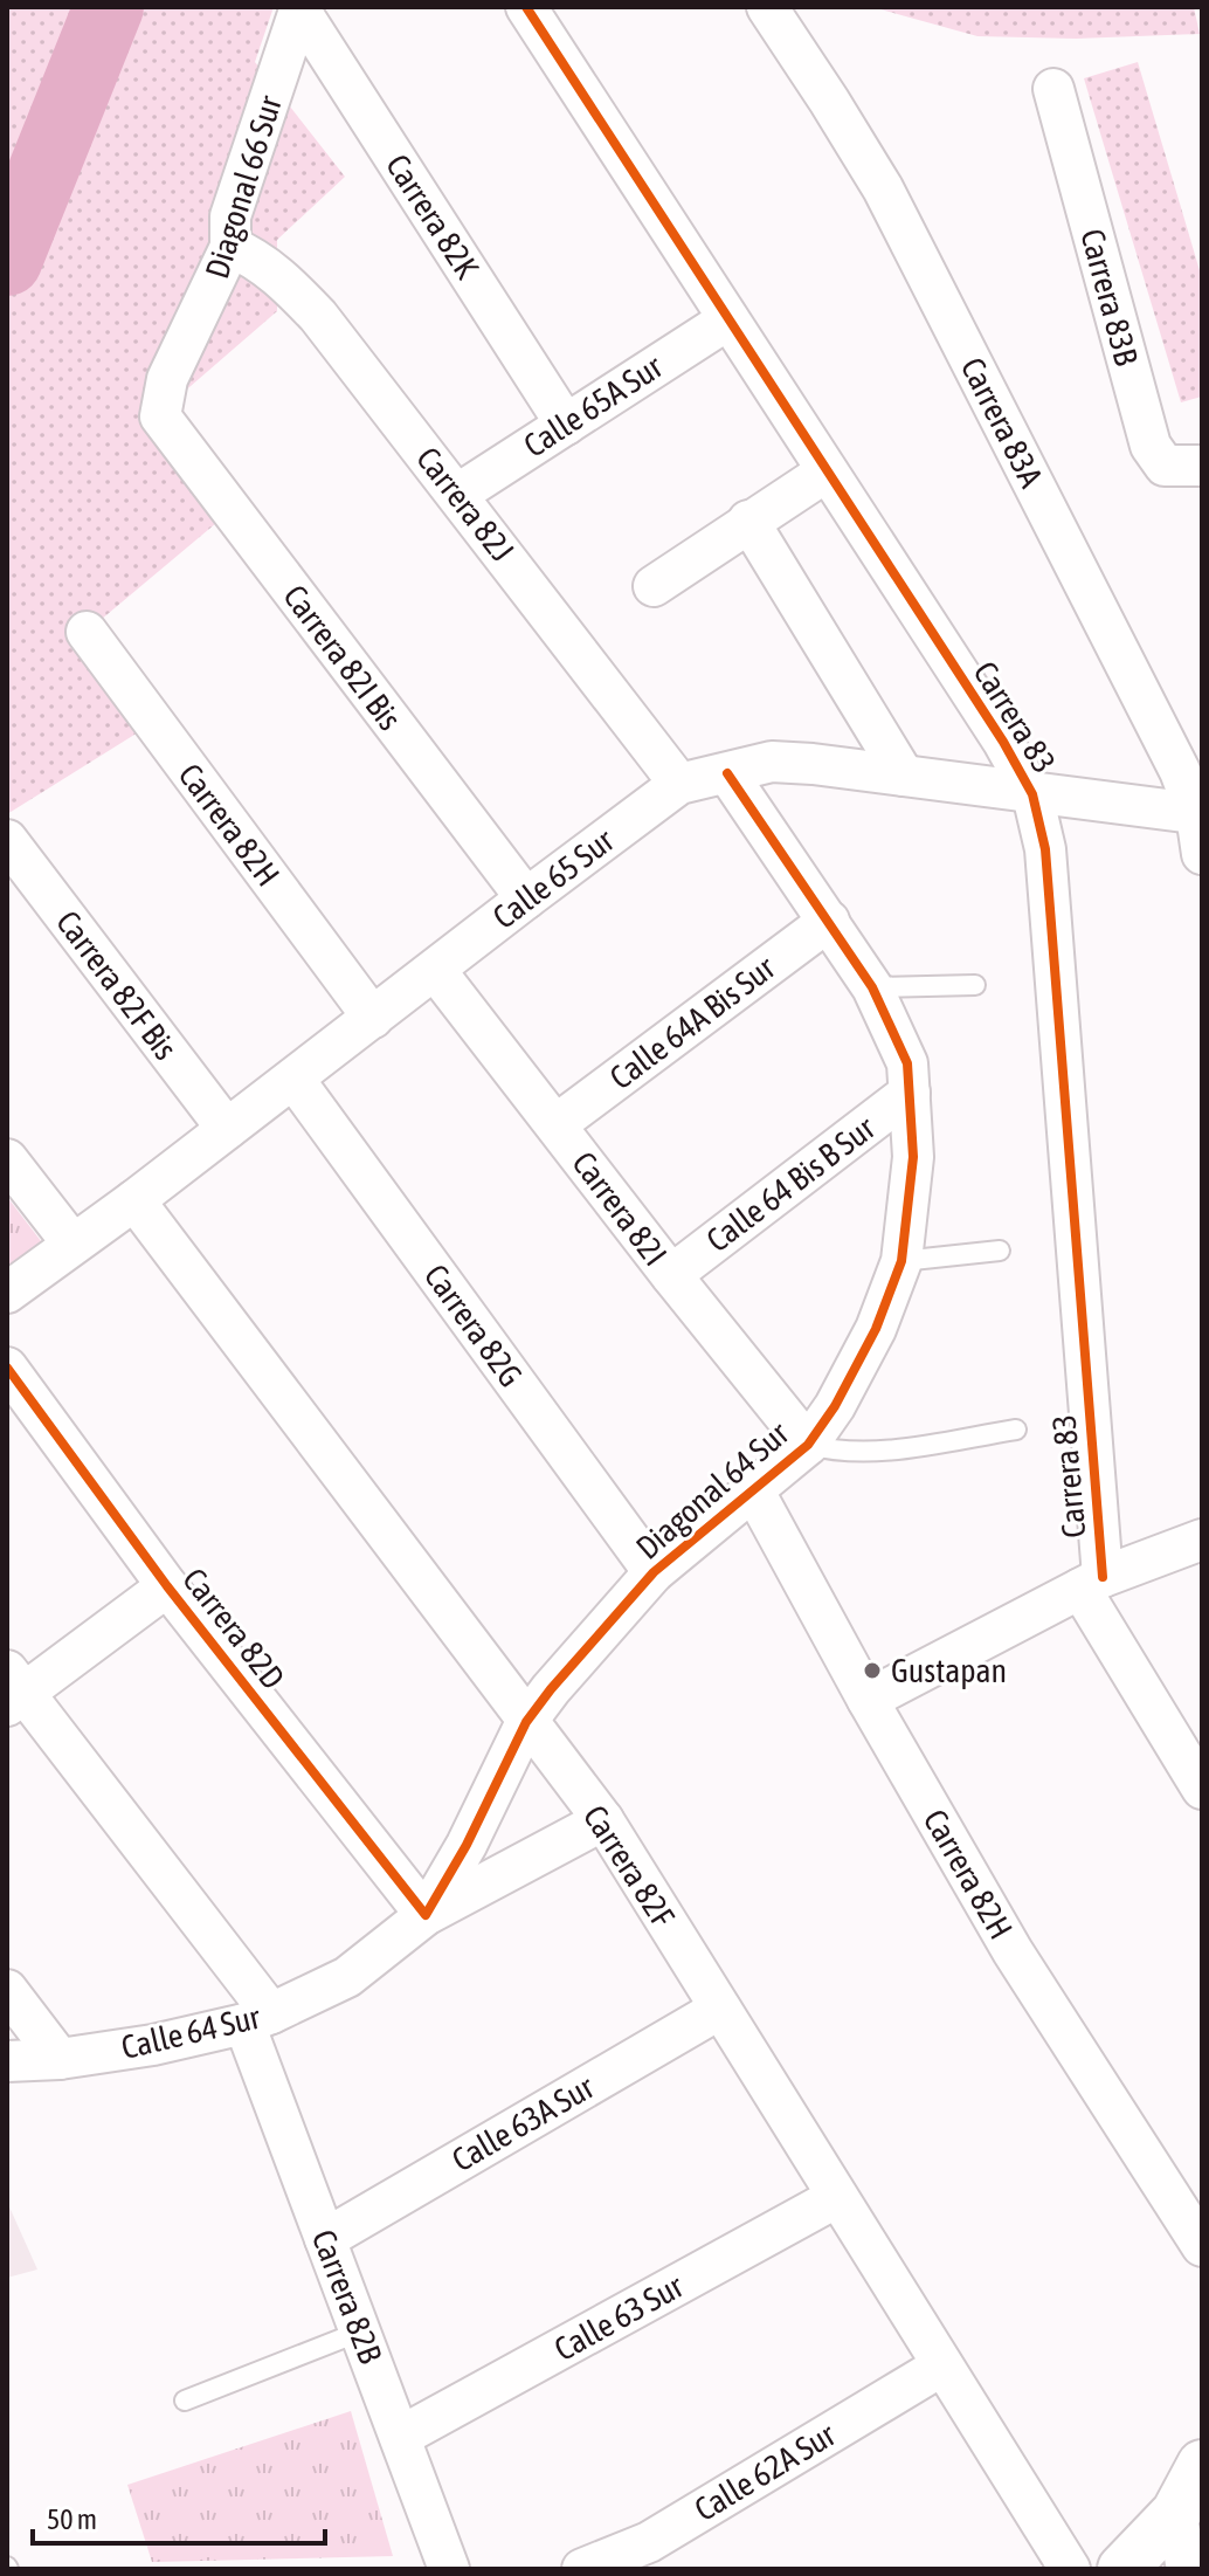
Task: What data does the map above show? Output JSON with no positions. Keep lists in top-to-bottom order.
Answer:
{
  "streets": {
    "street": [
      "Diagonal 66 Sur",
      "Carrera 82K",
      "Carrera 83B",
      "Calle 65A Sur",
      "Carrera 83A",
      "Carrera 82J",
      "Carrera 82I Bis",
      "Carrera 83",
      "Carrera 82H",
      "Calle 65 Sur",
      "Carrera 82F Bis",
      "Calle 64A Bis Sur",
      "Calle 64 Bis B Sur",
      "Carrera 82I",
      "Carrera 82G",
      "Diagonal 64 Sur",
      "Carrera 82D",
      "Carrera 82F",
      "Calle 64 Sur",
      "Calle 63A Sur",
      "Carrera 82B",
      "Calle 63 Sur",
      "Calle 62A Sur"
    ]
  },
  "crossings": [
    ["Diagonal 66 Sur", "Carrera 82K"],
    ["Diagonal 66 Sur", "Carrera 82J"],
    ["Diagonal 66 Sur", "Carrera 82I Bis"],
    ["Carrera 82K", "Calle 65A Sur"],
    ["Calle 65A Sur", "Carrera 82J"],
    ["Calle 65A Sur", "Carrera 83"],
    ["Carrera 83A", "Calle 65 Sur"],
    ["Carrera 82J", "Calle 65 Sur"],
    ["Carrera 82I Bis", "Calle 65 Sur"],
    ["Carrera 83", "Calle 65 Sur"],
    ["Carrera 82H", "Calle 65 Sur"],
    ["Carrera 82H", "Diagonal 64 Sur"],
    ["Calle 65 Sur", "Carrera 82F Bis"],
    ["Calle 65 Sur", "Carrera 82I"],
    ["Calle 65 Sur", "Carrera 82G"],
    ["Calle 65 Sur", "Diagonal 64 Sur"],
    ["Calle 65 Sur", "Carrera 82F"],
    ["Calle 64A Bis Sur", "Carrera 82I"],
    ["Calle 64A Bis Sur", "Diagonal 64 Sur"],
    ["Calle 64 Bis B Sur", "Carrera 82I"],
    ["Calle 64 Bis B Sur", "Diagonal 64 Sur"],
    ["Carrera 82I", "Diagonal 64 Sur"],
    ["Carrera 82G", "Diagonal 64 Sur"],
    ["Diagonal 64 Sur", "Carrera 82D"],
    ["Diagonal 64 Sur", "Carrera 82F"],
    ["Diagonal 64 Sur", "Calle 64 Sur"],
    ["Carrera 82D", "Calle 64 Sur"],
    ["Carrera 82F", "Calle 64 Sur"],
    ["Carrera 82F", "Calle 63A Sur"],
    ["Carrera 82F", "Calle 63 Sur"],
    ["Carrera 82F", "Calle 62A Sur"],
    ["Calle 64 Sur", "Carrera 82B"],
    ["Calle 63A Sur", "Carrera 82B"],
    ["Carrera 82B", "Calle 63 Sur"]
  ],
  "places": ["Gustapan"],
  "scale_bar": "50 m"
}
